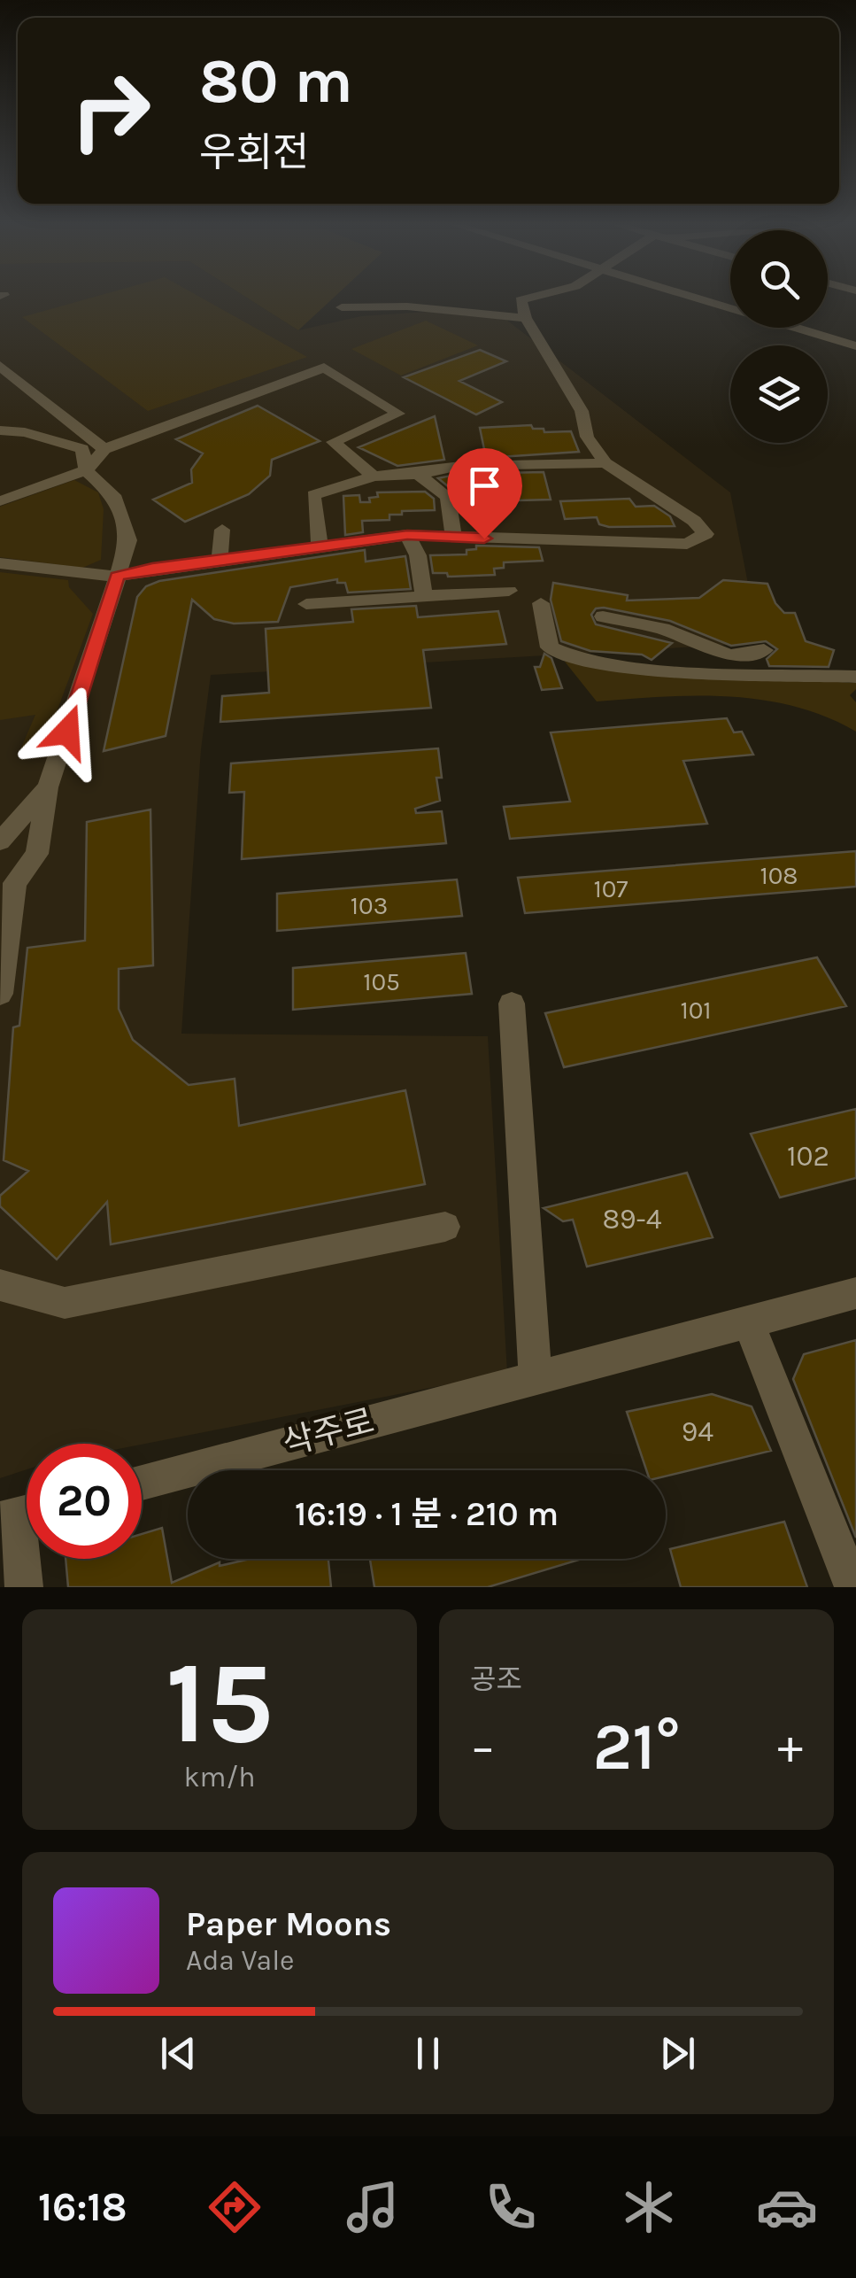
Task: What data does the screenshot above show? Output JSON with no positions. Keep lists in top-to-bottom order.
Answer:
{
  "streets": {
    "street": ["삭주로"]
  },
  "house_numbers": [
    "108",
    "107",
    "103",
    "105",
    "101",
    "102",
    "89-4",
    "94"
  ],
  "page": {
    "turn": ["80 m", "우회전"],
    "limit": "20",
    "trip": "16:19 · 1 분 · 210 m",
    "tile": [
      ["15", "km/h"],
      "공조"
    ],
    "heat": ["−", "21°", "+"],
    "song": ["Paper Moons", "Ada Vale"],
    "tabs": "16:18"
  }
}
